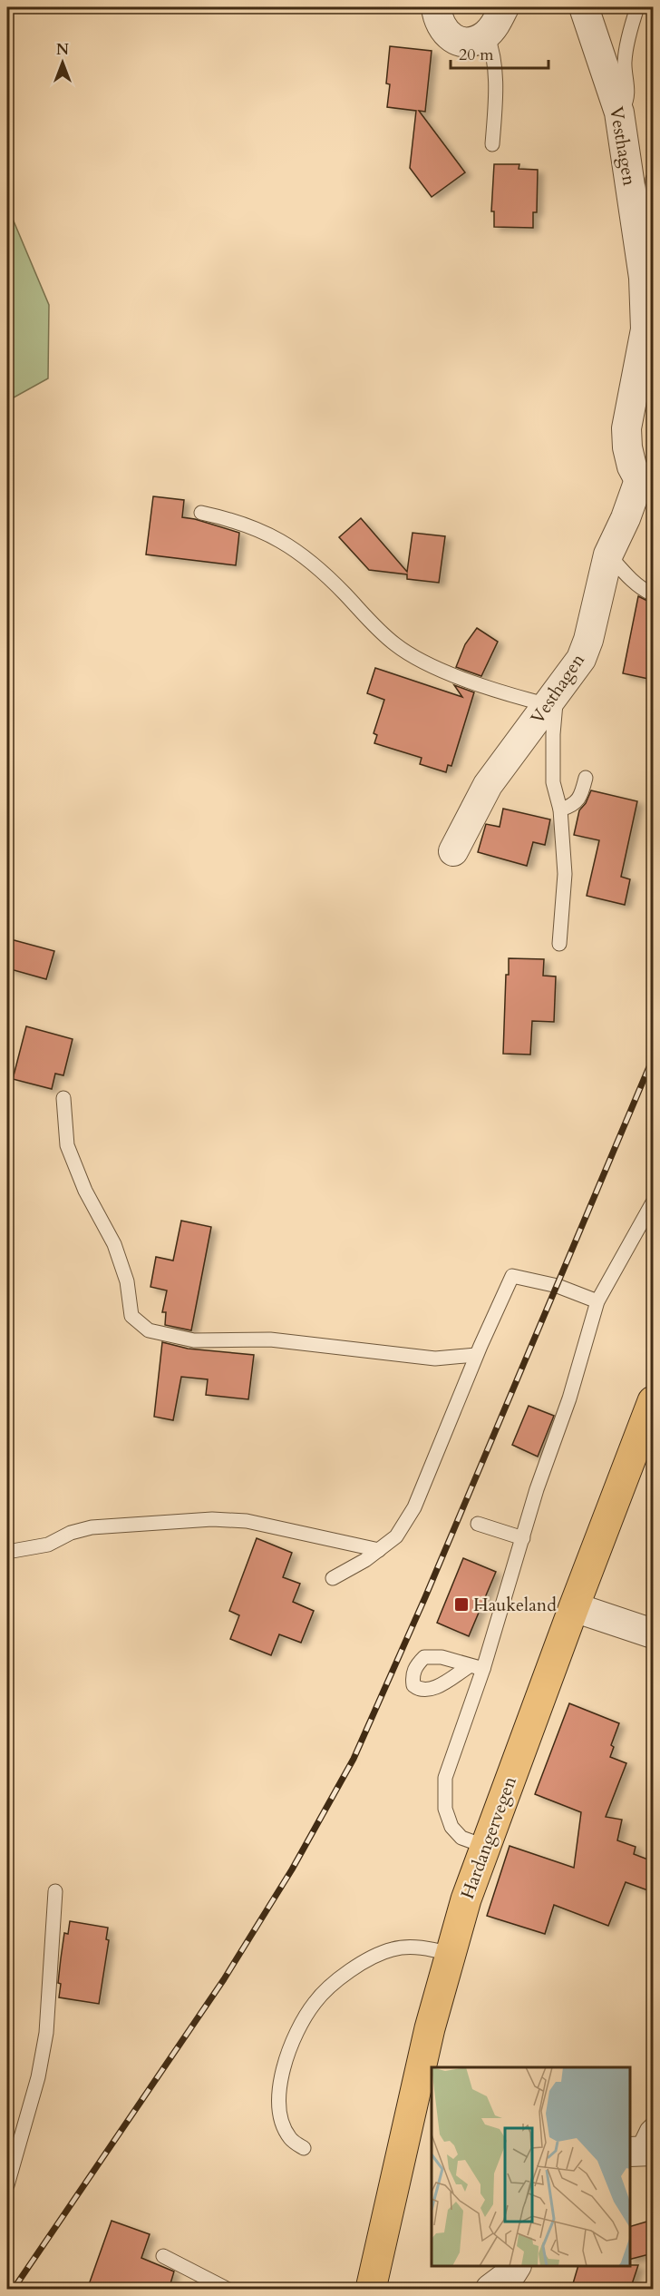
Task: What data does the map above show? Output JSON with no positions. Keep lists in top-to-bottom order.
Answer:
{
  "streets": {
    "main road": ["Hardangervegen"],
    "street": ["Vesthagen"]
  },
  "places": {
    "transit": ["Haukeland"]
  },
  "scale_bar": "20 m",
  "north": "top"
}
